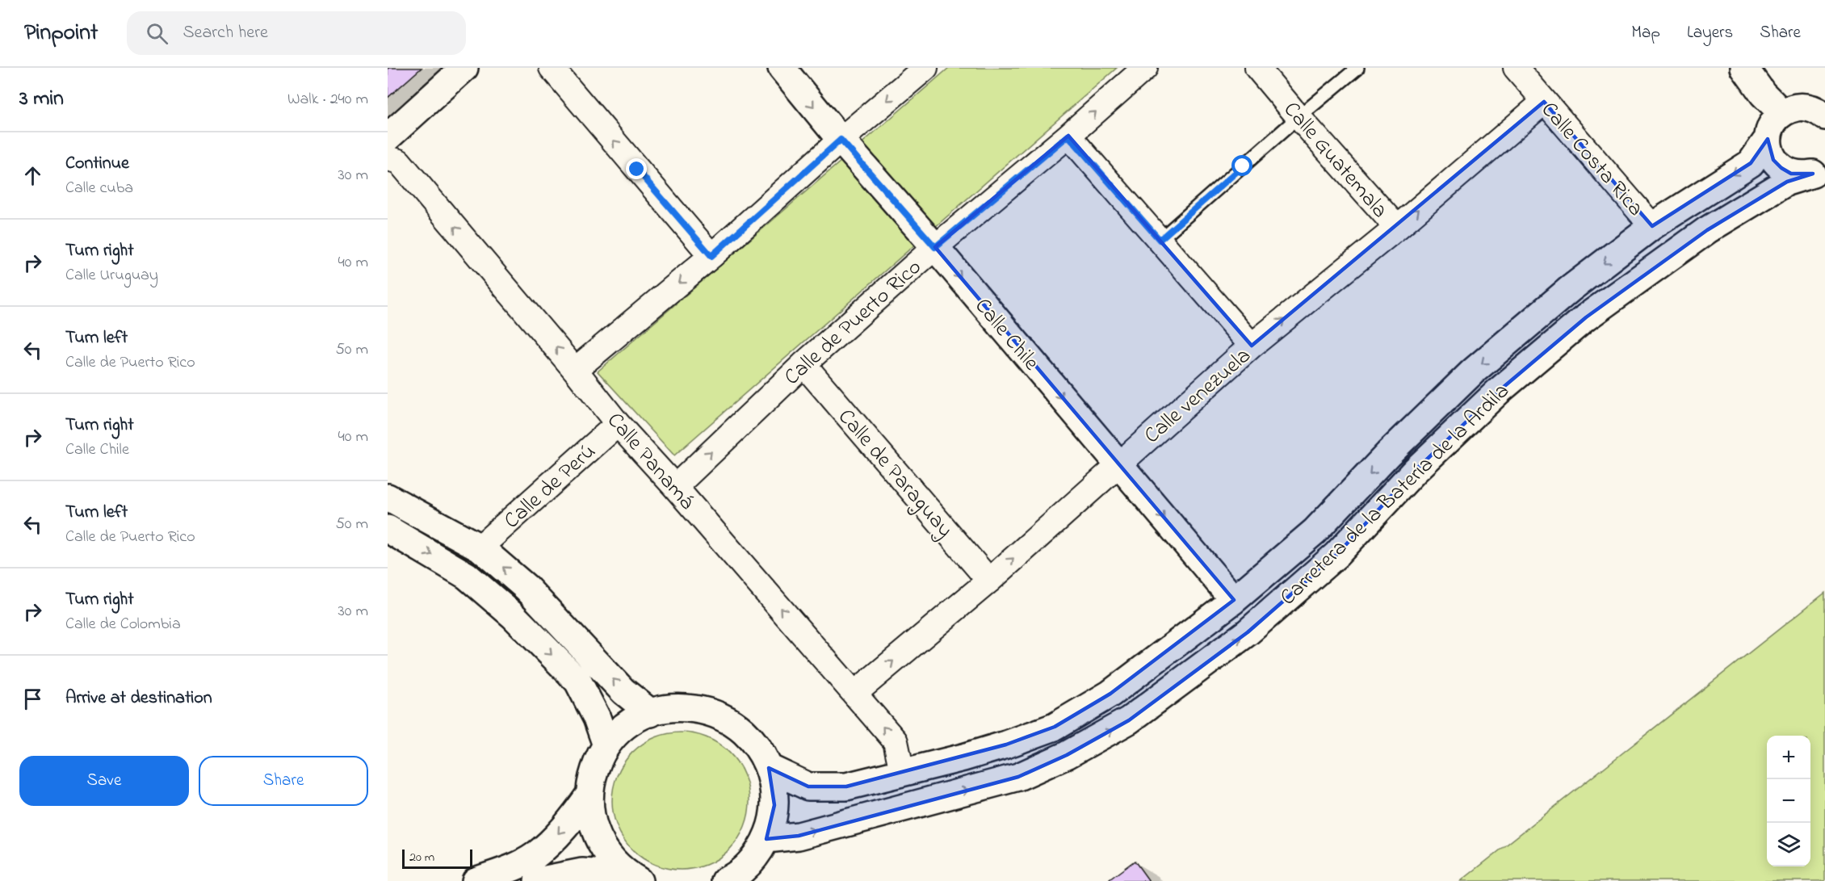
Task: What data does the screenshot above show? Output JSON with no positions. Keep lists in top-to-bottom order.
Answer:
{
  "streets": {
    "street": [
      "Calle Costa Rica",
      "Calle Guatemala",
      "Calle de Puerto Rico",
      "Calle Chile",
      "Calle venezuela",
      "Calle Panamá",
      "Calle de Paraguay",
      "Calle de Perú",
      "Carretera de la Batería de la Ardila"
    ]
  },
  "crossings": [
    ["Calle Costa Rica", "Calle venezuela"],
    ["Calle Costa Rica", "Carretera de la Batería de la Ardila"],
    ["Calle Guatemala", "Calle venezuela"],
    ["Calle de Puerto Rico", "Calle Chile"],
    ["Calle de Puerto Rico", "Calle Panamá"],
    ["Calle de Puerto Rico", "Calle de Paraguay"],
    ["Calle Chile", "Calle venezuela"],
    ["Calle Chile", "Carretera de la Batería de la Ardila"],
    ["Calle venezuela", "Calle Panamá"],
    ["Calle venezuela", "Calle de Paraguay"],
    ["Calle Panamá", "Calle de Perú"],
    ["Calle Panamá", "Carretera de la Batería de la Ardila"]
  ],
  "one_way": ["Calle venezuela"],
  "scale_bar": "20 m",
  "page": {
    "header": "Pinpoint",
    "search": "Search here",
    "nav": ["Map", "Layers", "Share"],
    "heading": ["3 min", "Walk · 240 m"],
    "list": [
      ["Continue", "Calle cuba", "30 m"],
      ["Turn right", "Calle Uruguay", "40 m"],
      ["Turn left", "Calle de Puerto Rico", "50 m"],
      ["Turn right", "Calle Chile", "40 m"],
      ["Turn left", "Calle de Puerto Rico", "50 m"],
      ["Turn right", "Calle de Colombia", "30 m"],
      "Arrive at destination"
    ],
    "map_buttons": ["+", "−"],
    "buttons": ["Save", "Share"],
    "scale": "20 m"
  }
}
